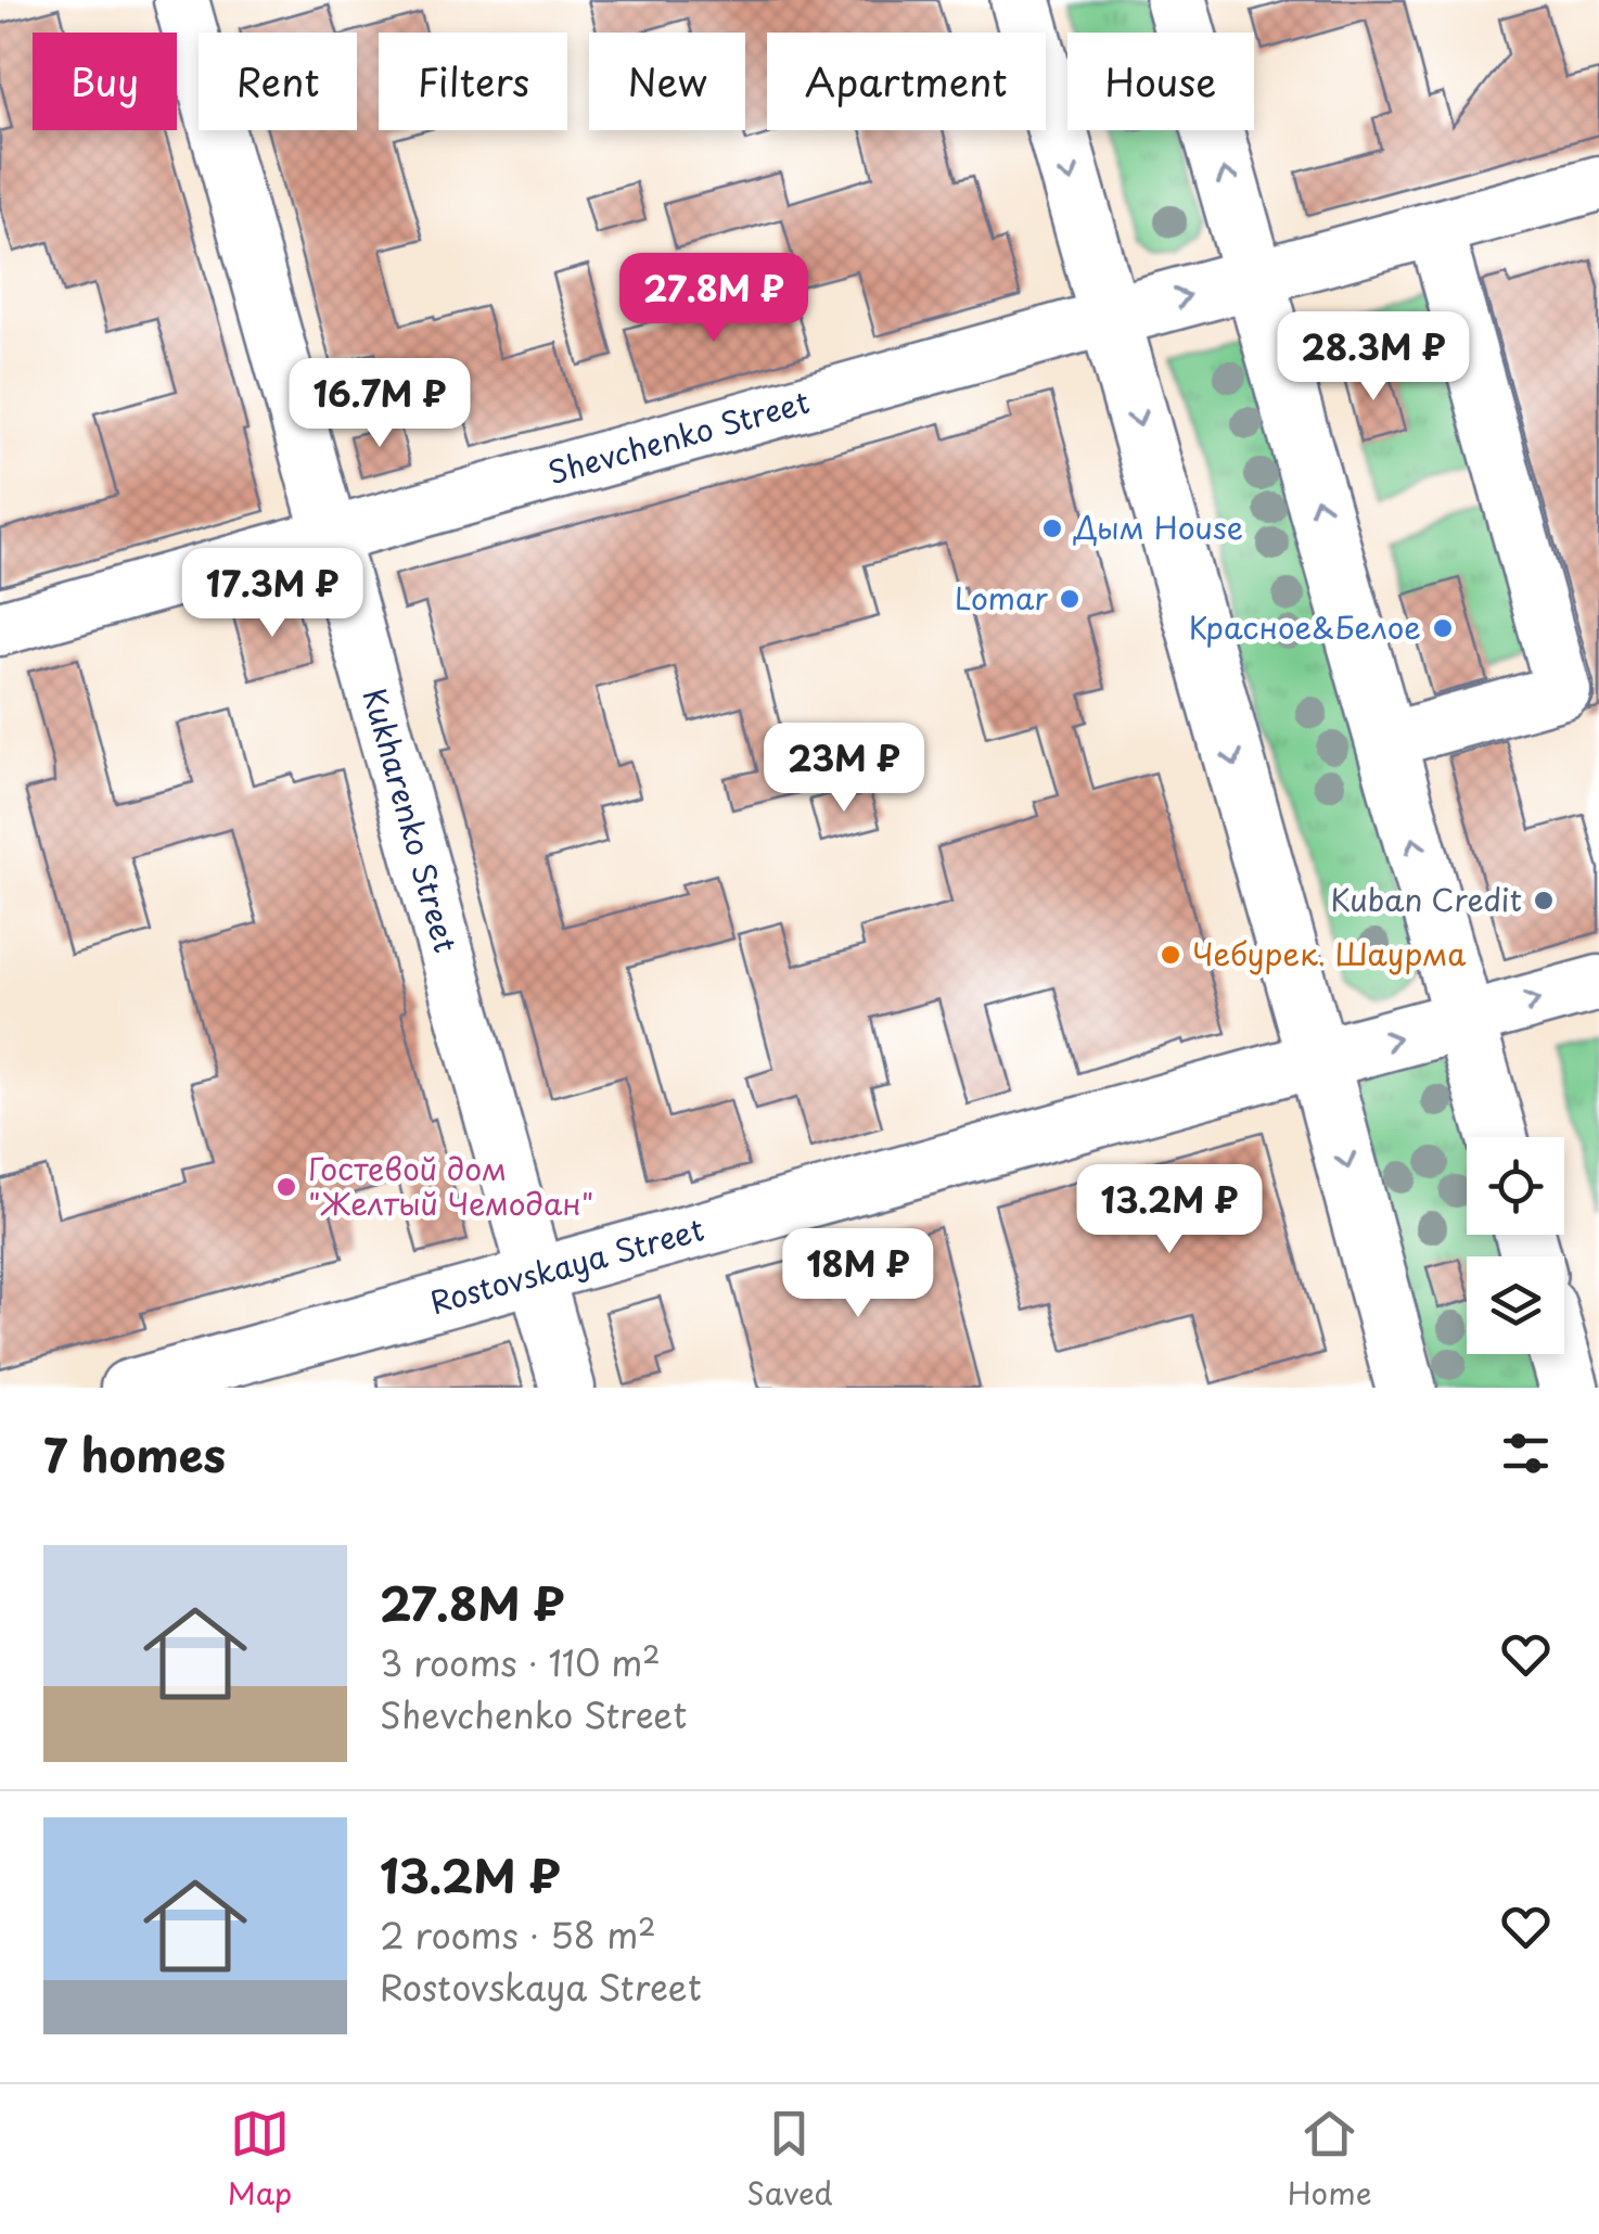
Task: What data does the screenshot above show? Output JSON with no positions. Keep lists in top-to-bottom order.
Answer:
{
  "streets": {
    "street": ["Shevchenko Street", "Kukharenko Street", "Rostovskaya Street"]
  },
  "crossings": [
    ["Shevchenko Street", "Kukharenko Street"],
    ["Kukharenko Street", "Rostovskaya Street"]
  ],
  "places": [
    "Дым House",
    "Lomar",
    "Красное&Белое",
    "Kuban Credit",
    "Чебурек. Шаурма",
    "Гостевой дом \"Желтый Чемодан\""
  ],
  "page": {
    "chip": [
      "Buy",
      "Rent",
      "Filters",
      "New",
      "Apartment",
      "House"
    ],
    "price": [
      "27.8M ₽",
      "28.3M ₽",
      "16.7M ₽",
      "17.3M ₽",
      "23M ₽",
      "13.2M ₽",
      "18M ₽"
    ],
    "heading": "7 homes",
    "list": [
      {
        "name": "27.8M ₽",
        "note": "3 rooms · 110 m² · Shevchenko Street"
      },
      {
        "name": "13.2M ₽",
        "note": "2 rooms · 58 m² · Rostovskaya Street"
      }
    ],
    "tabs": ["Map", "Saved", "Home"]
  }
}
